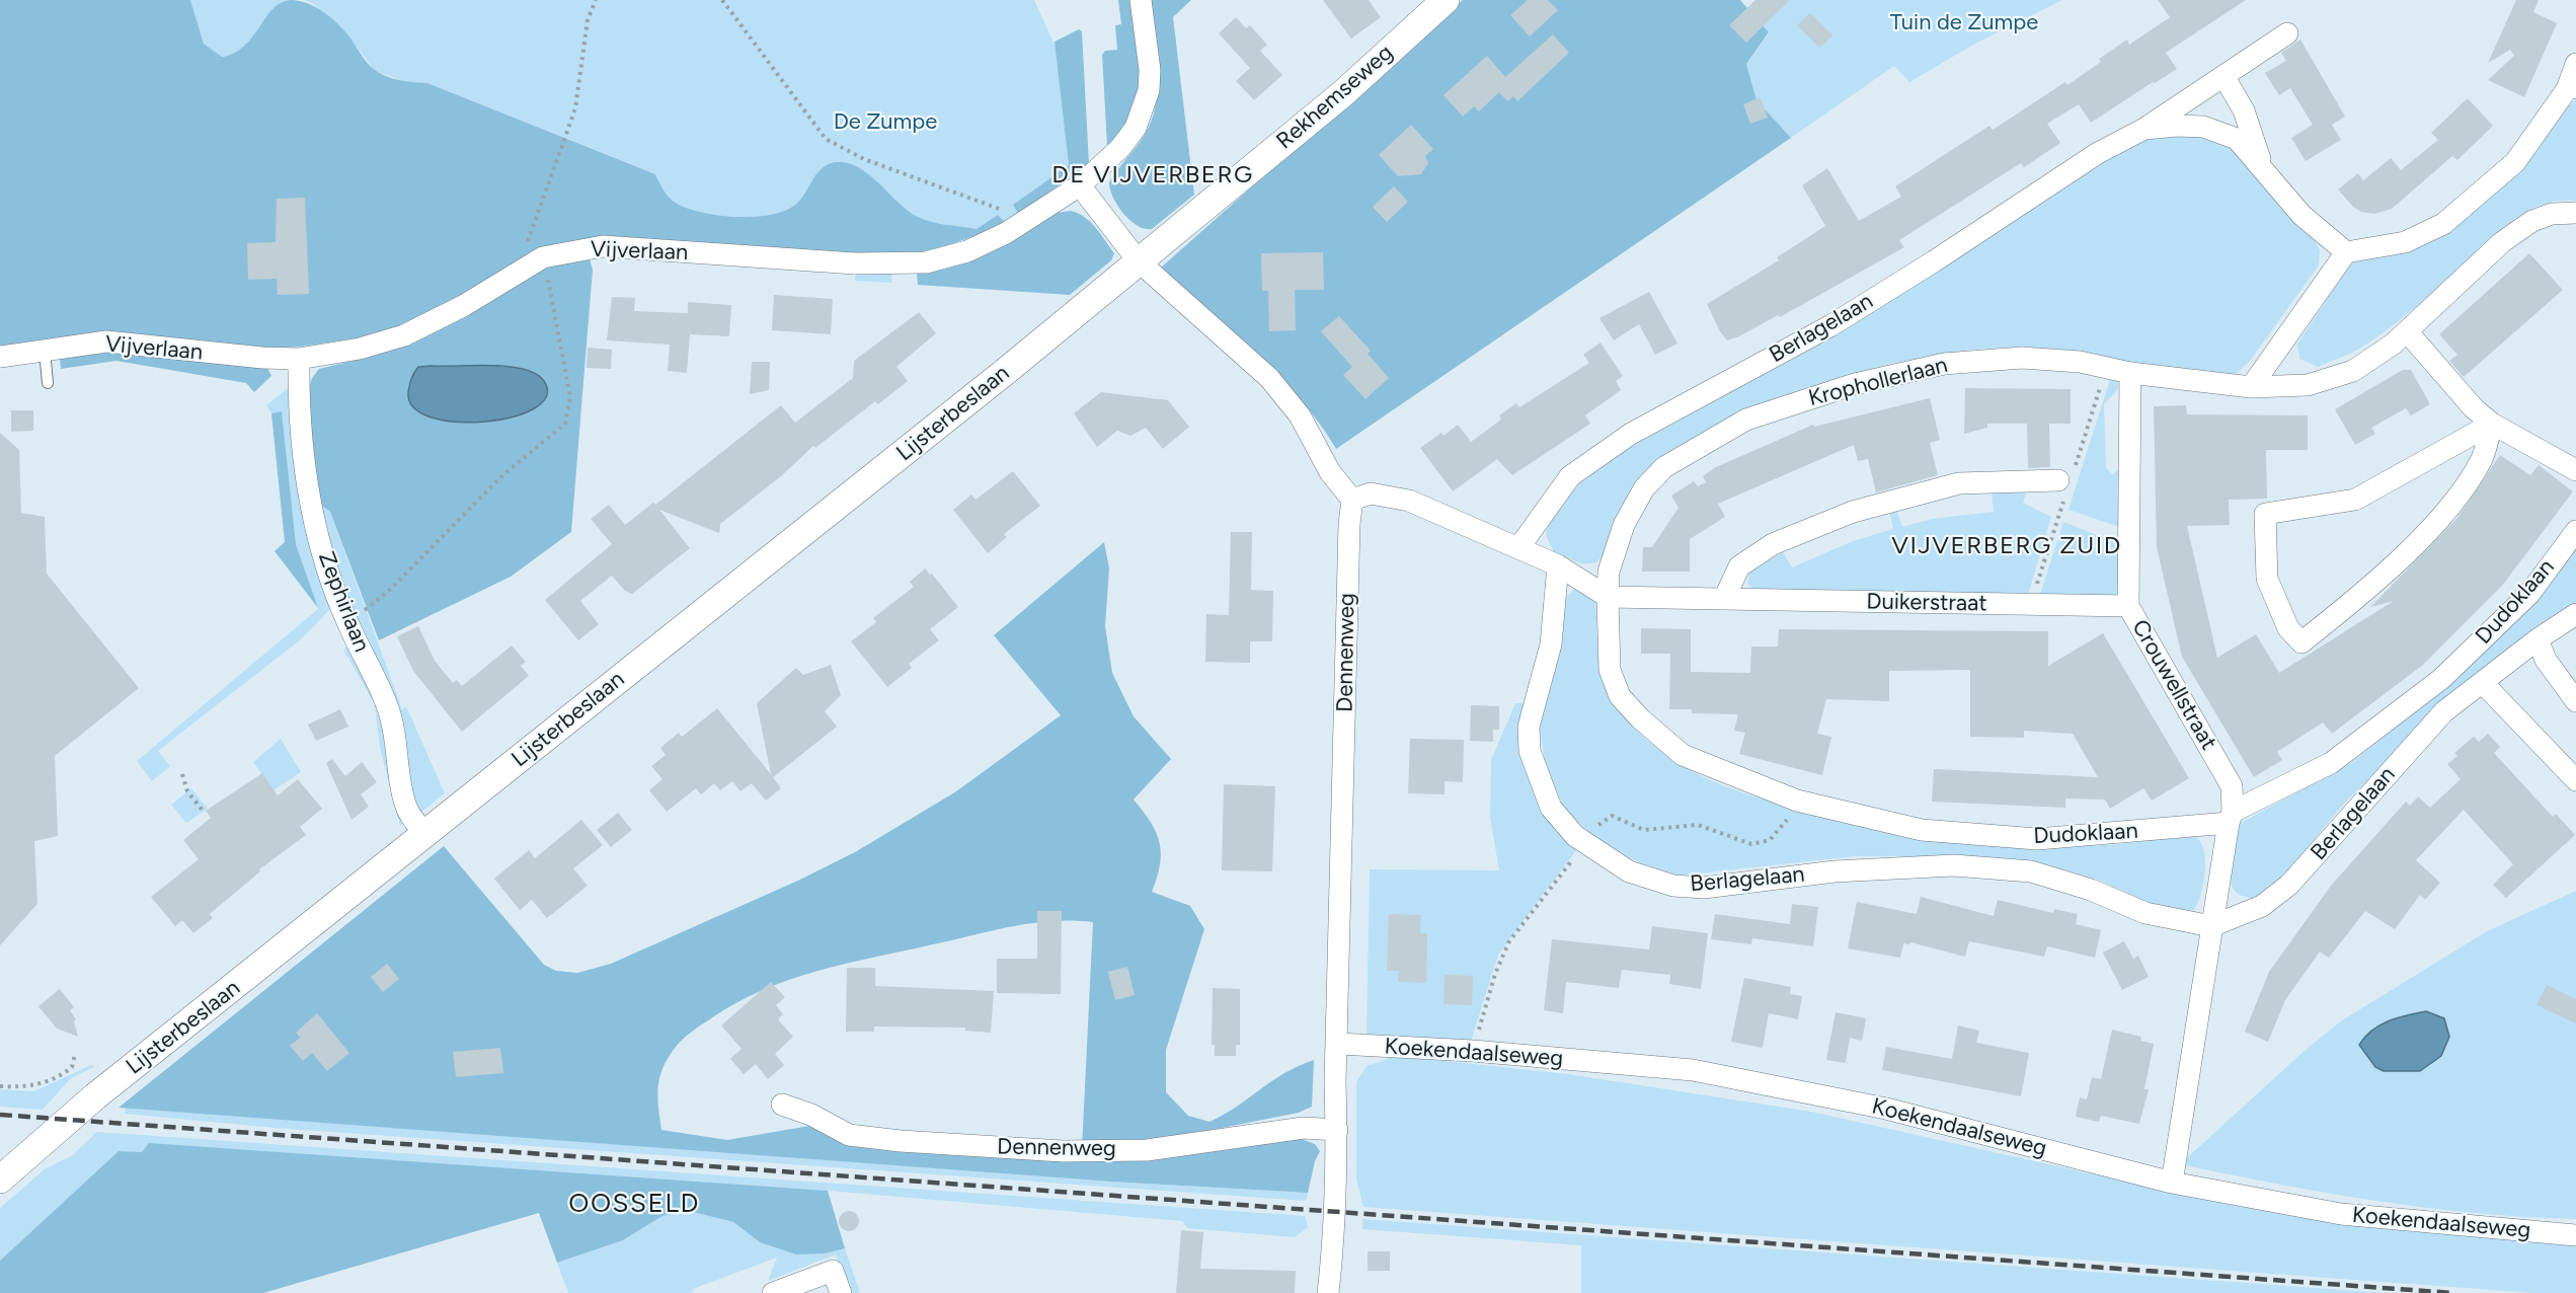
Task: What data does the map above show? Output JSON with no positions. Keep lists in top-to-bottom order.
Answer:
{
  "streets": {
    "street": [
      "Rekhemseweg",
      "Vijverlaan",
      "Berlagelaan",
      "Krophollerlaan",
      "Lijsterbeslaan",
      "Zephirlaan",
      "Dudoklaan",
      "Duikerstraat",
      "Dennenweg",
      "Crouwellstraat",
      "Koekendaalseweg"
    ]
  },
  "crossings": [
    ["Rekhemseweg", "Lijsterbeslaan"],
    ["Vijverlaan", "Zephirlaan"],
    ["Krophollerlaan", "Dudoklaan"],
    ["Krophollerlaan", "Duikerstraat"],
    ["Krophollerlaan", "Crouwellstraat"],
    ["Lijsterbeslaan", "Zephirlaan"],
    ["Dudoklaan", "Duikerstraat"],
    ["Dudoklaan", "Crouwellstraat"],
    ["Duikerstraat", "Crouwellstraat"],
    ["Dennenweg", "Koekendaalseweg"]
  ],
  "districts": ["DE VIJVERBERG", "VIJVERBERG ZUID", "OOSSELD"],
  "parks": ["Tuin de Zumpe", "De Zumpe"]
}
